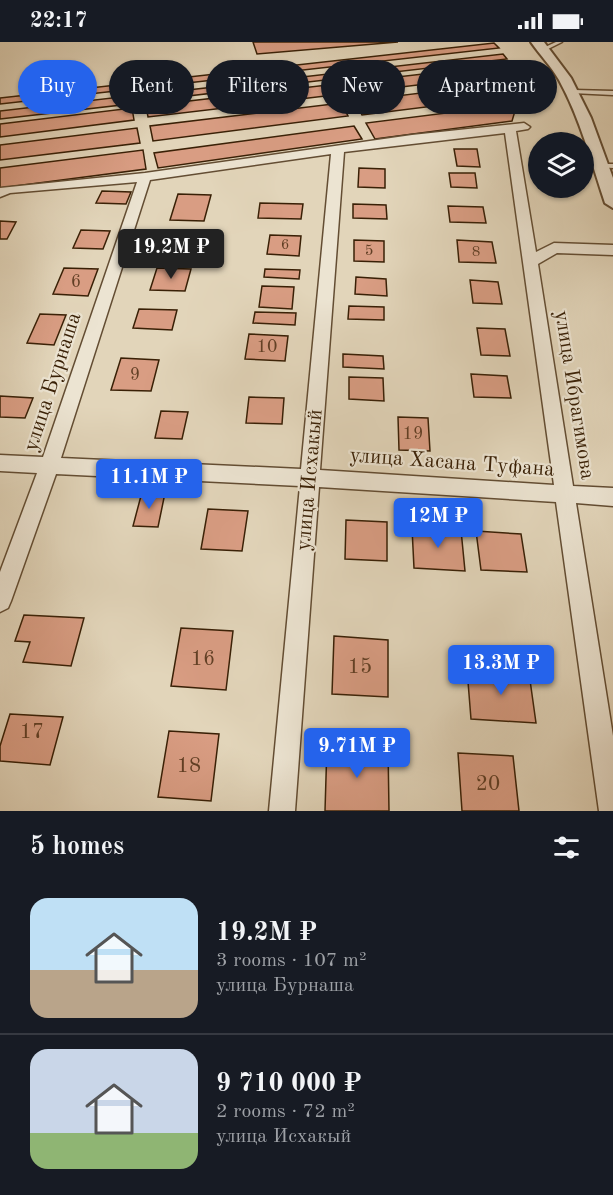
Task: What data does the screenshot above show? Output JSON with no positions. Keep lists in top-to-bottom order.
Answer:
{
  "streets": {
    "street": [
      "улица Бурнаша",
      "улица Ибрагимова",
      "улица Хасана Туфана",
      "улица Исхакый"
    ]
  },
  "crossings": [
    ["улица Бурнаша", "улица Хасана Туфана"],
    ["улица Ибрагимова", "улица Хасана Туфана"],
    ["улица Ибрагимова", "улица Исхакый"],
    ["улица Хасана Туфана", "улица Исхакый"]
  ],
  "house_numbers": [
    "6",
    "5",
    "8",
    "6",
    "10",
    "9",
    "19",
    "16",
    "15",
    "17",
    "18",
    "20"
  ],
  "page": {
    "status": "22:17",
    "chip": [
      "Buy",
      "Rent",
      "Filters",
      "New",
      "Apartment"
    ],
    "price": [
      "19.2M ₽",
      "11.1M ₽",
      "12M ₽",
      "13.3M ₽",
      "9.71M ₽"
    ],
    "heading": "5 homes",
    "list": [
      {
        "name": "19.2M ₽",
        "note": "3 rooms · 107 m² · улица Бурнаша"
      },
      {
        "name": "9 710 000 ₽",
        "note": "2 rooms · 72 m² · улица Исхакый"
      }
    ]
  }
}
